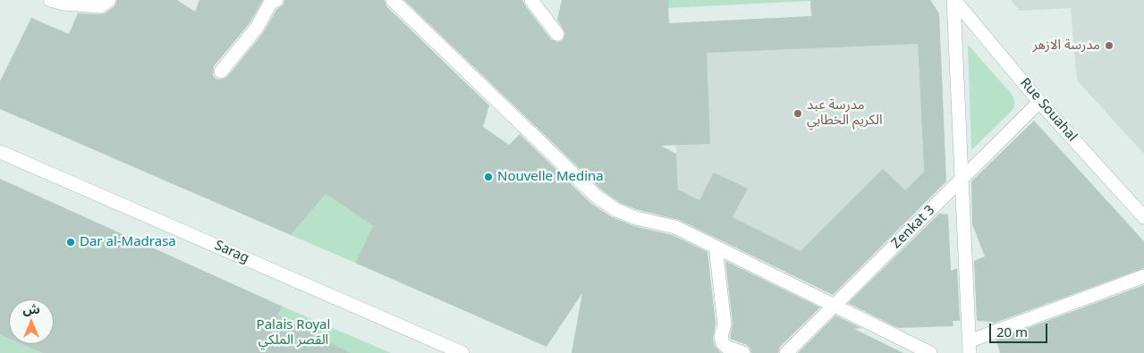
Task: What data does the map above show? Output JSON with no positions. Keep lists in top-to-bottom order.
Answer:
{
  "streets": {
    "street": ["Rue Souahal", "Zenkat 3", "Sarag"]
  },
  "crossings": [
    ["Rue Souahal", "Zenkat 3"]
  ],
  "parks": ["Palais Royal القصر الملكي"],
  "places": [
    "مدرسة الازهر",
    "مدرسة عبد الكريم الخطابي",
    "Nouvelle Medina",
    "Dar al-Madrasa"
  ],
  "scale_bar": "20 m",
  "north": "top"
}
